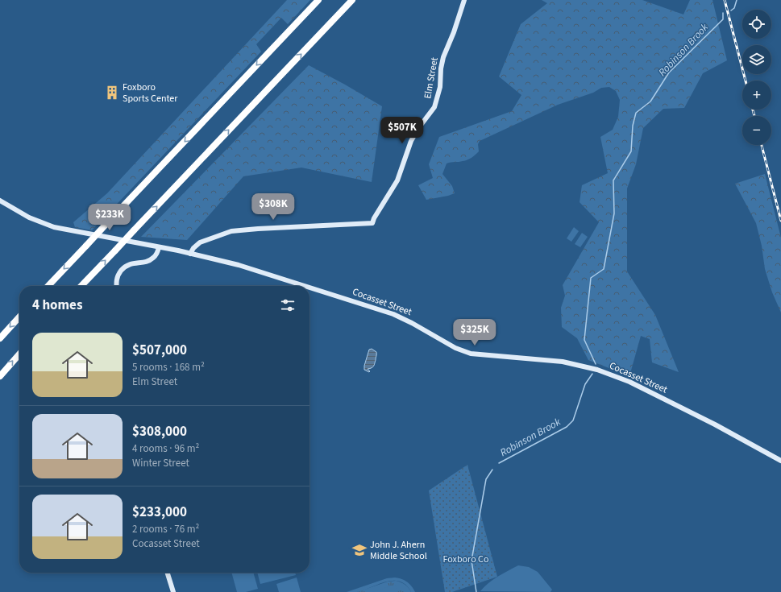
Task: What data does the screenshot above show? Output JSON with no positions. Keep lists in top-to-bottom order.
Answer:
{
  "streets": {
    "main road": ["Elm Street", "Cocasset Street"]
  },
  "crossings": [
    ["Elm Street", "Cocasset Street"]
  ],
  "water": ["Robinson Brook"],
  "parks": ["Foxboro Co"],
  "places": {
    "building": ["Foxboro Sports Center"],
    "school or university": ["John J. Ahern Middle School"]
  },
  "page": {
    "map_buttons": ["+", "−"],
    "price": [
      "$507K",
      "$308K",
      "$233K",
      "$325K"
    ],
    "heading": "4 homes",
    "list": [
      {
        "name": "$507,000",
        "note": "5 rooms · 168 m² · Elm Street"
      },
      {
        "name": "$308,000",
        "note": "4 rooms · 96 m² · Winter Street"
      },
      {
        "name": "$233,000",
        "note": "2 rooms · 76 m² · Cocasset Street"
      }
    ]
  }
}
